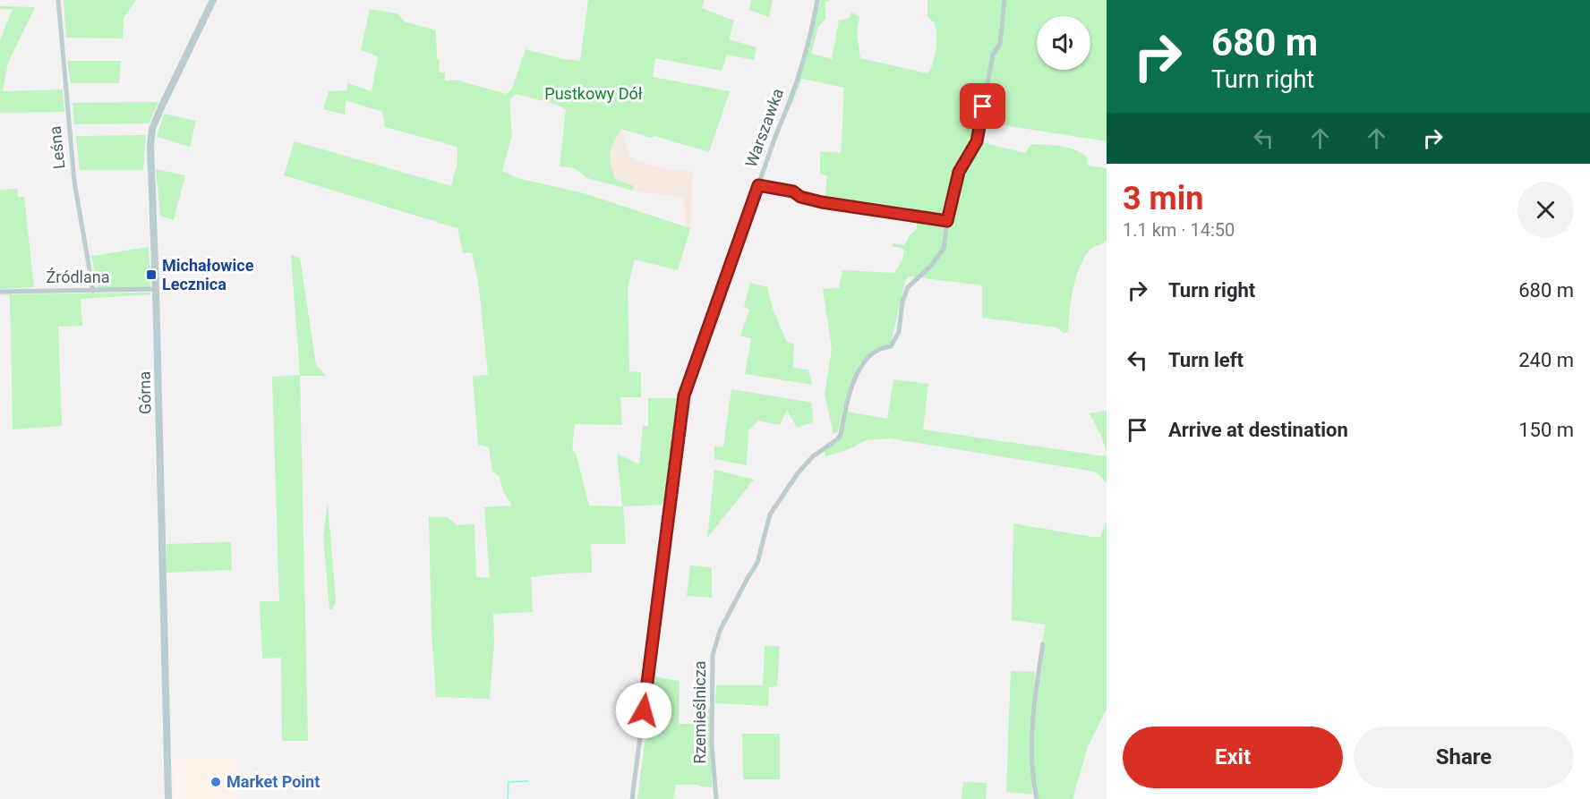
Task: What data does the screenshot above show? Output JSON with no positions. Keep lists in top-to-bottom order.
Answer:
{
  "streets": {
    "street": [
      "Warszawka",
      "Leśna",
      "Źródlana",
      "Górna",
      "Rzemieślnicza"
    ]
  },
  "crossings": [
    ["Leśna", "Źródlana"],
    ["Źródlana", "Górna"]
  ],
  "parks": ["Pustkowy Dół"],
  "places": {
    "transit": ["Michałowice Lecznica"],
    "other": ["Market Point"]
  },
  "page": {
    "turn": ["680 m", "Turn right"],
    "heading": ["3 min", "1.1 km · 14:50"],
    "list": [
      {
        "name": "Turn right",
        "value": "680 m"
      },
      {
        "name": "Turn left",
        "value": "240 m"
      },
      {
        "name": "Arrive at destination",
        "value": "150 m"
      }
    ],
    "buttons": ["Exit", "Share"]
  }
}
